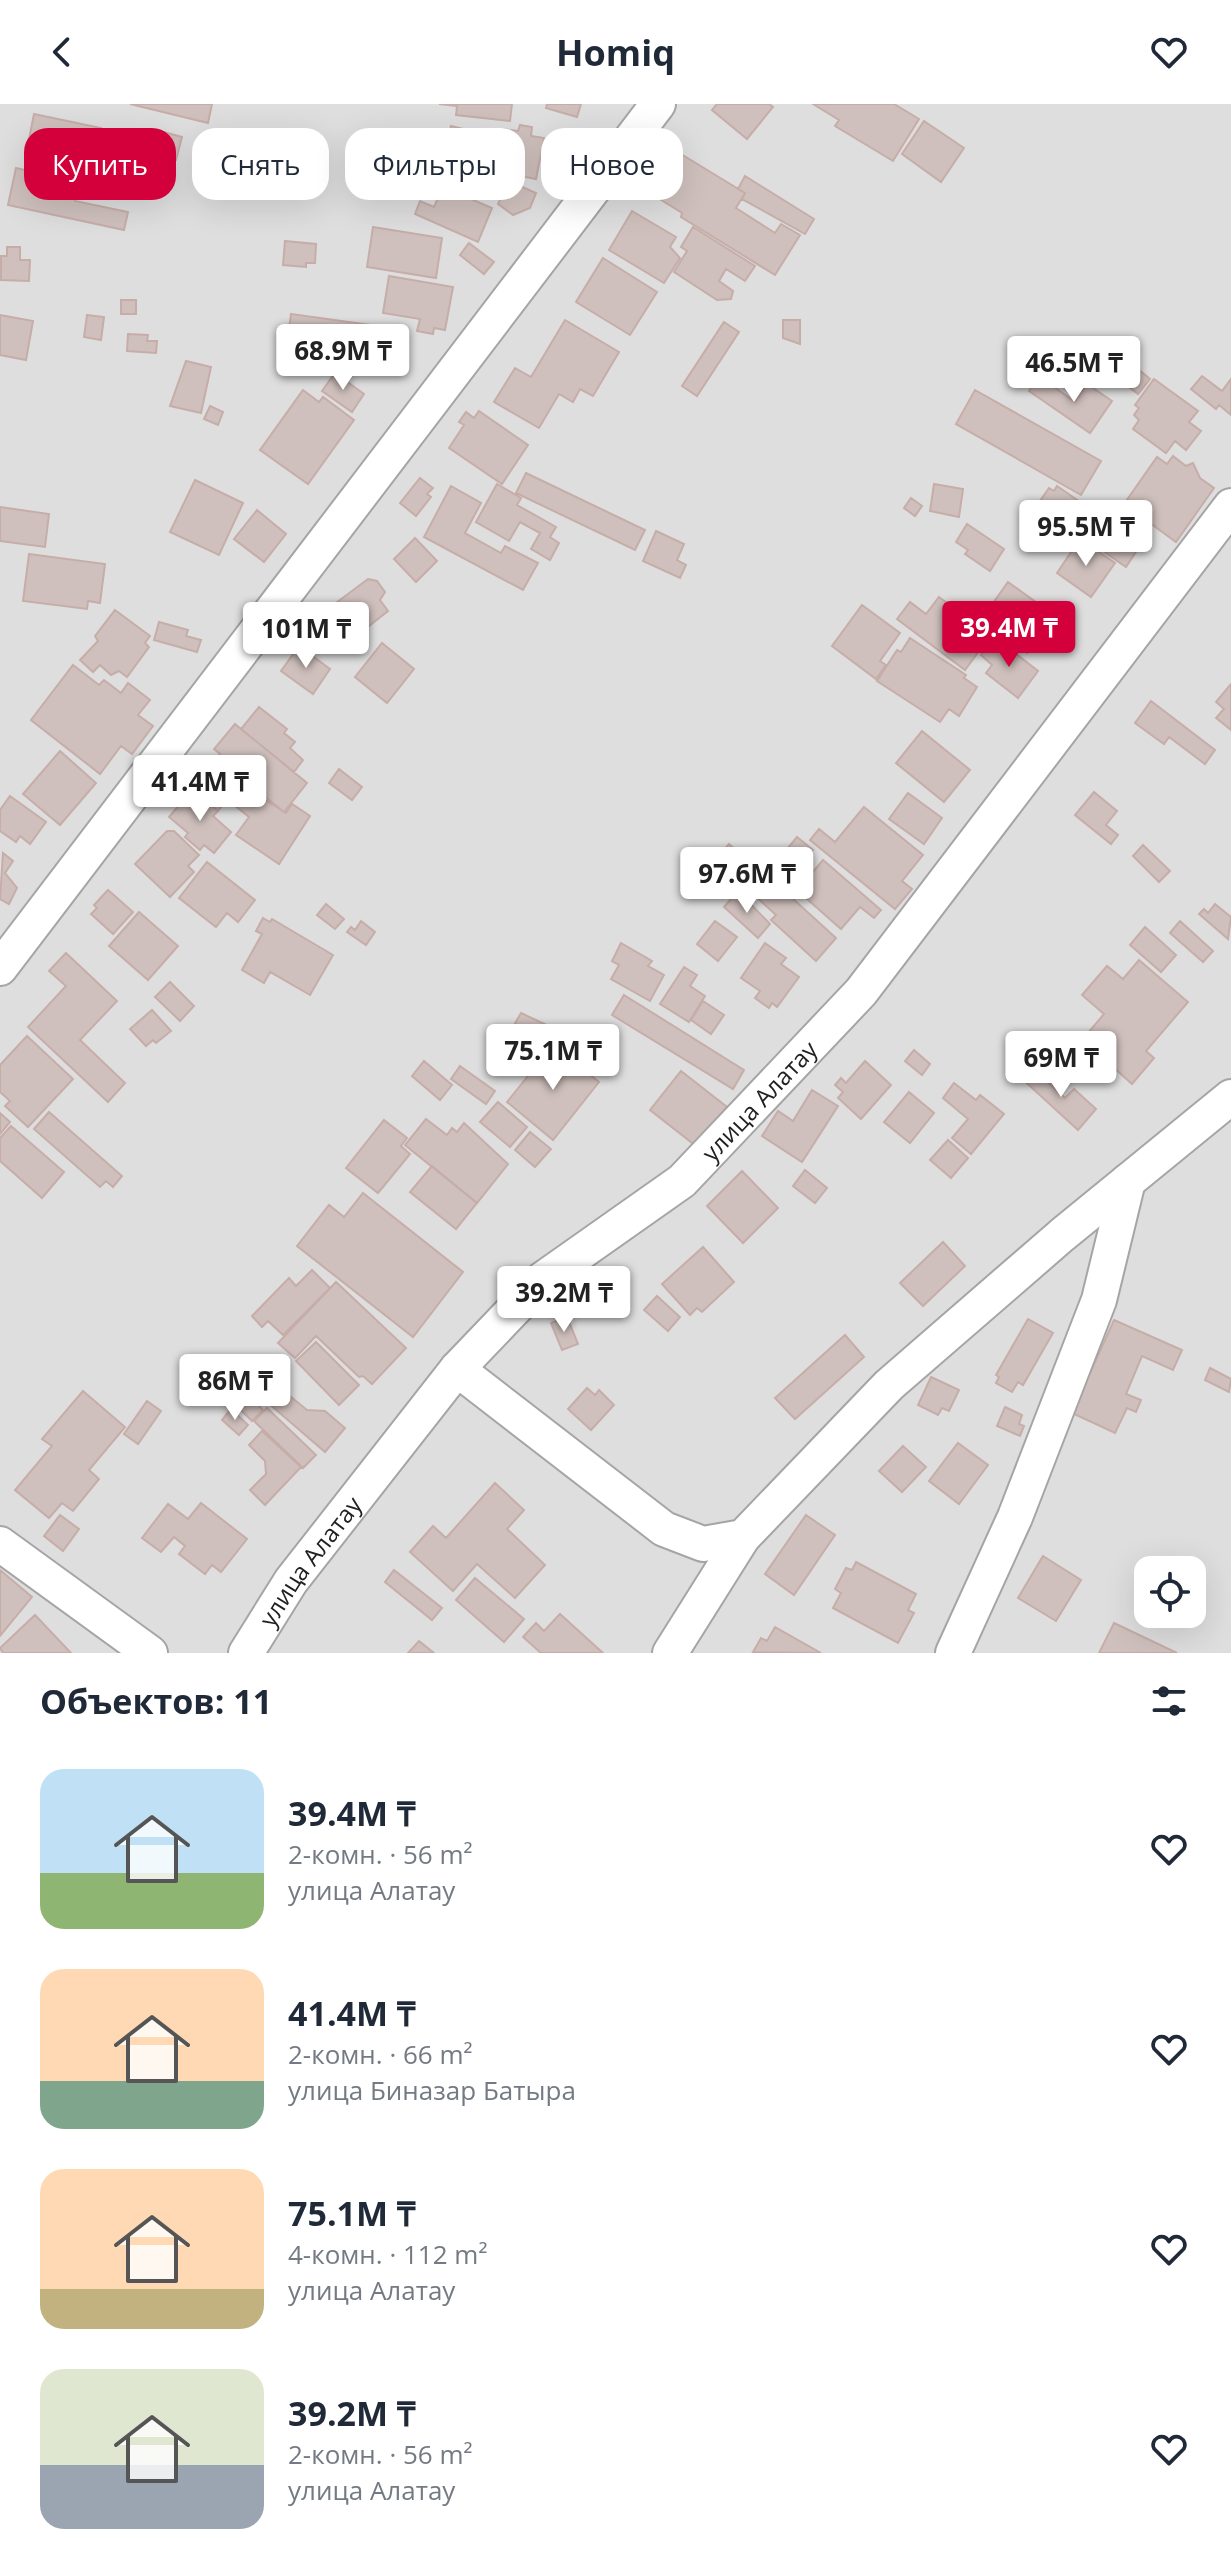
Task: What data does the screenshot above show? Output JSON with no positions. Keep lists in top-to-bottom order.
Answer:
{
  "streets": {
    "street": ["улица Алатау"]
  },
  "page": {
    "header": "Homiq",
    "chip": [
      "Купить",
      "Снять",
      "Фильтры",
      "Новое"
    ],
    "price": [
      "68.9M ₸",
      "46.5M ₸",
      "95.5M ₸",
      "39.4M ₸",
      "101M ₸",
      "41.4M ₸",
      "97.6M ₸",
      "75.1M ₸",
      "69M ₸",
      "39.2M ₸",
      "86M ₸"
    ],
    "heading": "Объектов: 11",
    "list": [
      {
        "name": "39.4M ₸",
        "note": "2-комн. · 56 m² · улица Алатау"
      },
      {
        "name": "41.4M ₸",
        "note": "2-комн. · 66 m² · улица Биназар Батыра"
      },
      {
        "name": "75.1M ₸",
        "note": "4-комн. · 112 m² · улица Алатау"
      },
      {
        "name": "39.2M ₸",
        "note": "2-комн. · 56 m² · улица Алатау"
      }
    ]
  }
}
